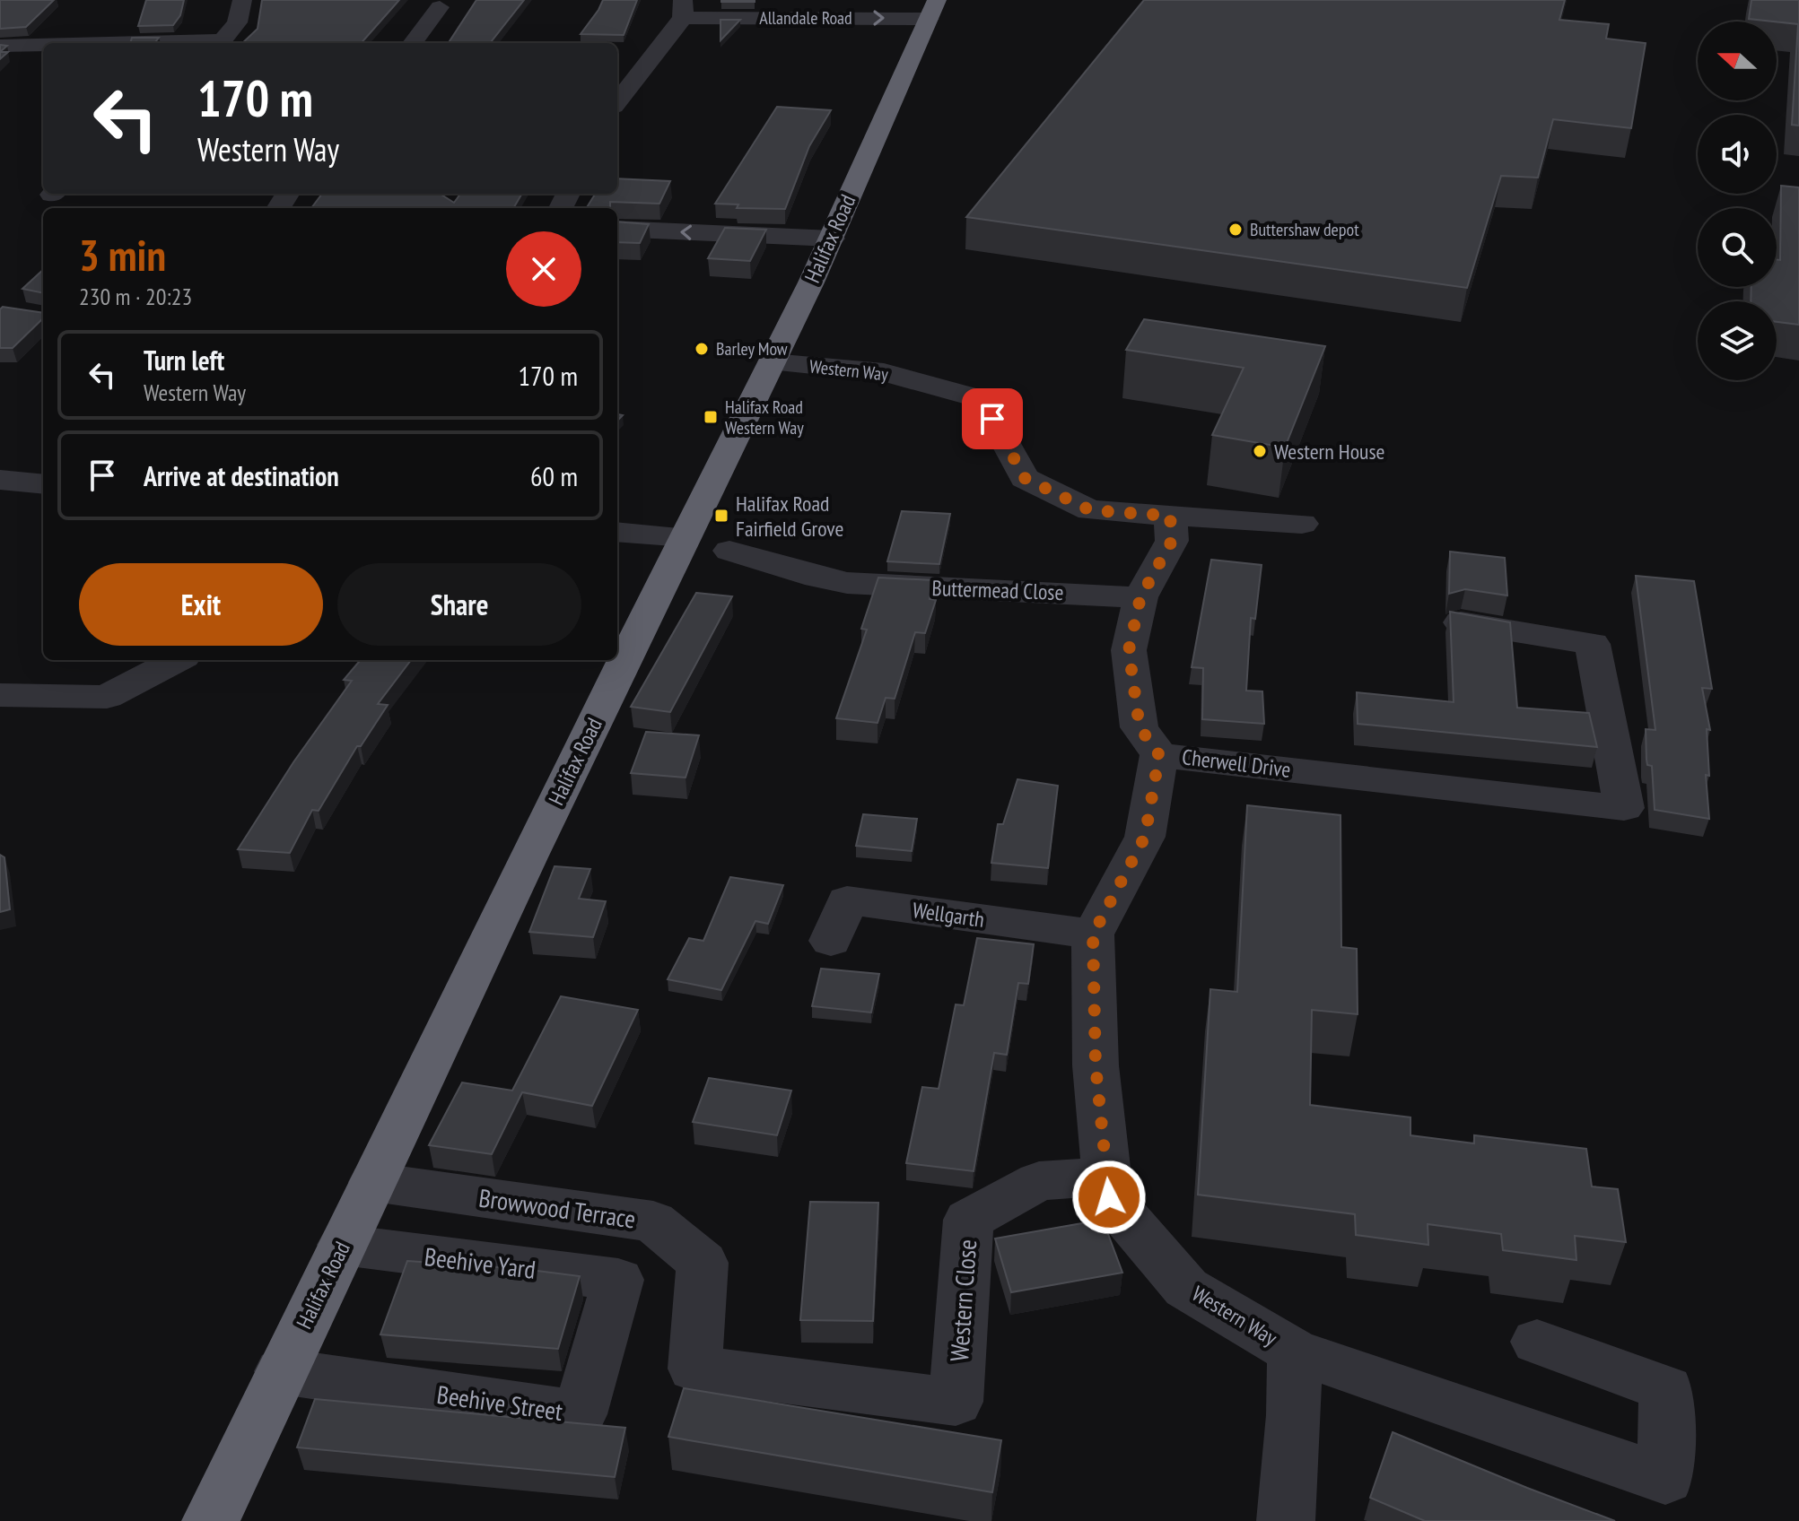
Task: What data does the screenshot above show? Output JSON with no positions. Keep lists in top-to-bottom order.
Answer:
{
  "streets": {
    "highway": ["Halifax Road"],
    "street": [
      "Allandale Road",
      "Western Way",
      "Buttermead Close",
      "Cherwell Drive",
      "Wellgarth",
      "Browwood Terrace",
      "Beehive Yard",
      "Western Close",
      "Beehive Street"
    ]
  },
  "crossings": [
    ["Allandale Road", "Halifax Road"],
    ["Halifax Road", "Western Way"],
    ["Halifax Road", "Browwood Terrace"],
    ["Halifax Road", "Beehive Yard"],
    ["Halifax Road", "Beehive Street"],
    ["Western Way", "Cherwell Drive"],
    ["Western Way", "Wellgarth"],
    ["Western Way", "Western Close"],
    ["Browwood Terrace", "Western Close"],
    ["Beehive Yard", "Beehive Street"]
  ],
  "places": {
    "other": ["Buttershaw depot", "Barley Mow", "Western House"],
    "transit": ["Halifax Road Western Way", "Halifax Road Fairfield Grove"]
  },
  "north": "left",
  "page": {
    "turn": ["170 m", "Western Way"],
    "heading": ["3 min", "230 m · 20:23"],
    "list": [
      {
        "name": "Turn left",
        "note": "Western Way",
        "value": "170 m"
      },
      {
        "name": "Arrive at destination",
        "value": "60 m"
      }
    ],
    "buttons": ["Exit", "Share"]
  }
}
